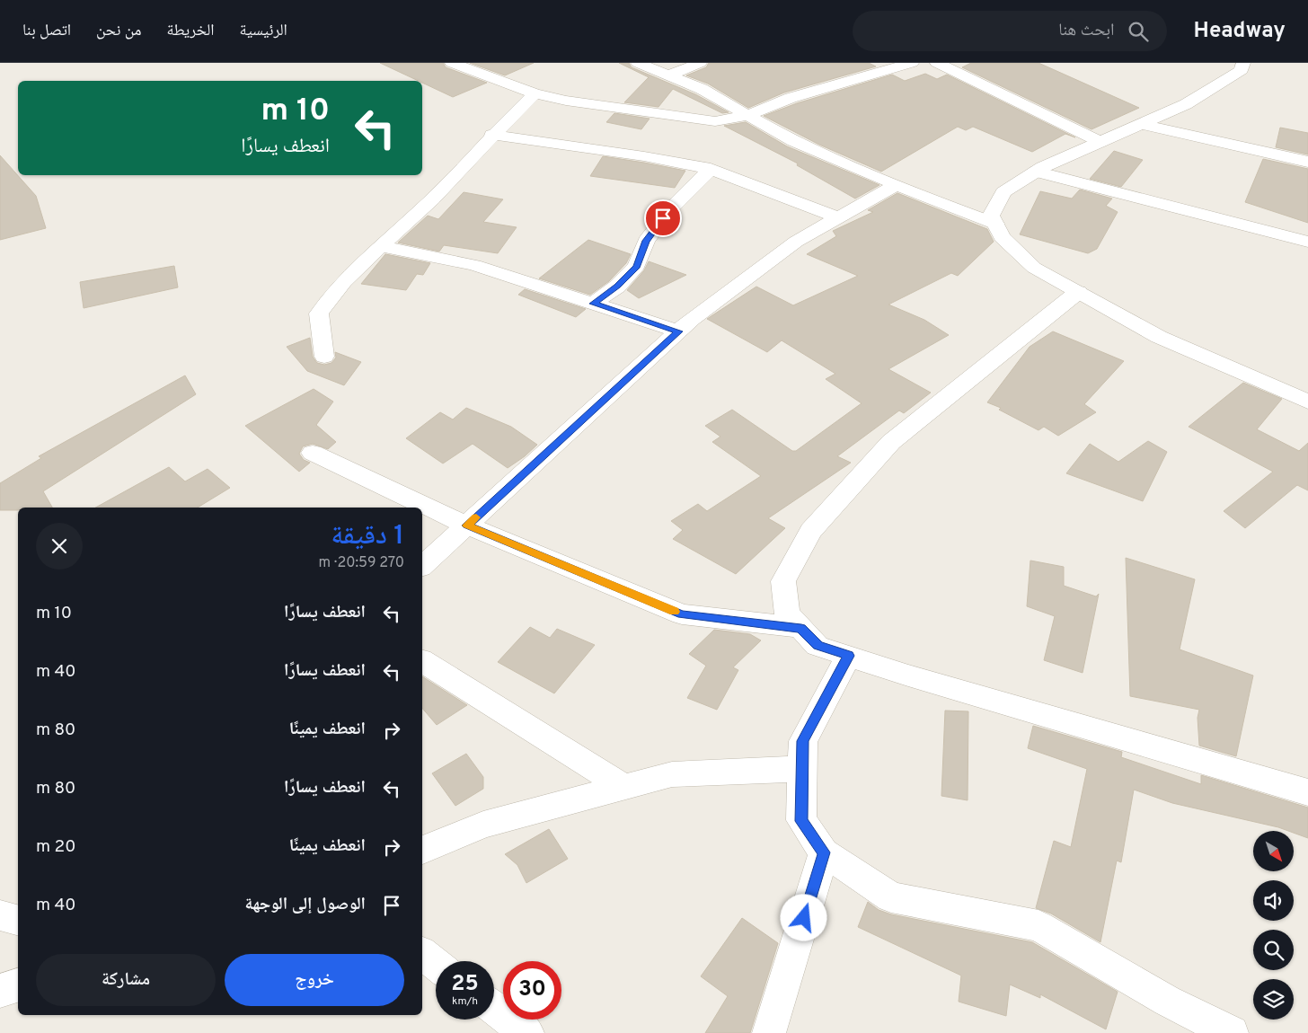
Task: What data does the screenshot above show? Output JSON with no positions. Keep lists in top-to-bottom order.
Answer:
{
  "north": "bottom right",
  "page": {
    "header": "Headway",
    "search": "ابحث هنا",
    "nav": [
      "الرئيسية",
      "الخريطة",
      "من نحن",
      "اتصل بنا"
    ],
    "turn": ["10 m", "انعطف يسارًا"],
    "heading": ["1 دقيقة", "270 m · 20:59"],
    "list": [
      {
        "name": "انعطف يسارًا",
        "value": "10 m"
      },
      {
        "name": "انعطف يسارًا",
        "value": "40 m"
      },
      {
        "name": "انعطف يمينًا",
        "value": "80 m"
      },
      {
        "name": "انعطف يسارًا",
        "value": "80 m"
      },
      {
        "name": "انعطف يمينًا",
        "value": "20 m"
      },
      {
        "name": "الوصول إلى الوجهة",
        "value": "40 m"
      }
    ],
    "buttons": ["خروج", "مشاركة"],
    "speed": "25 km/h",
    "limit": "30"
  }
}
